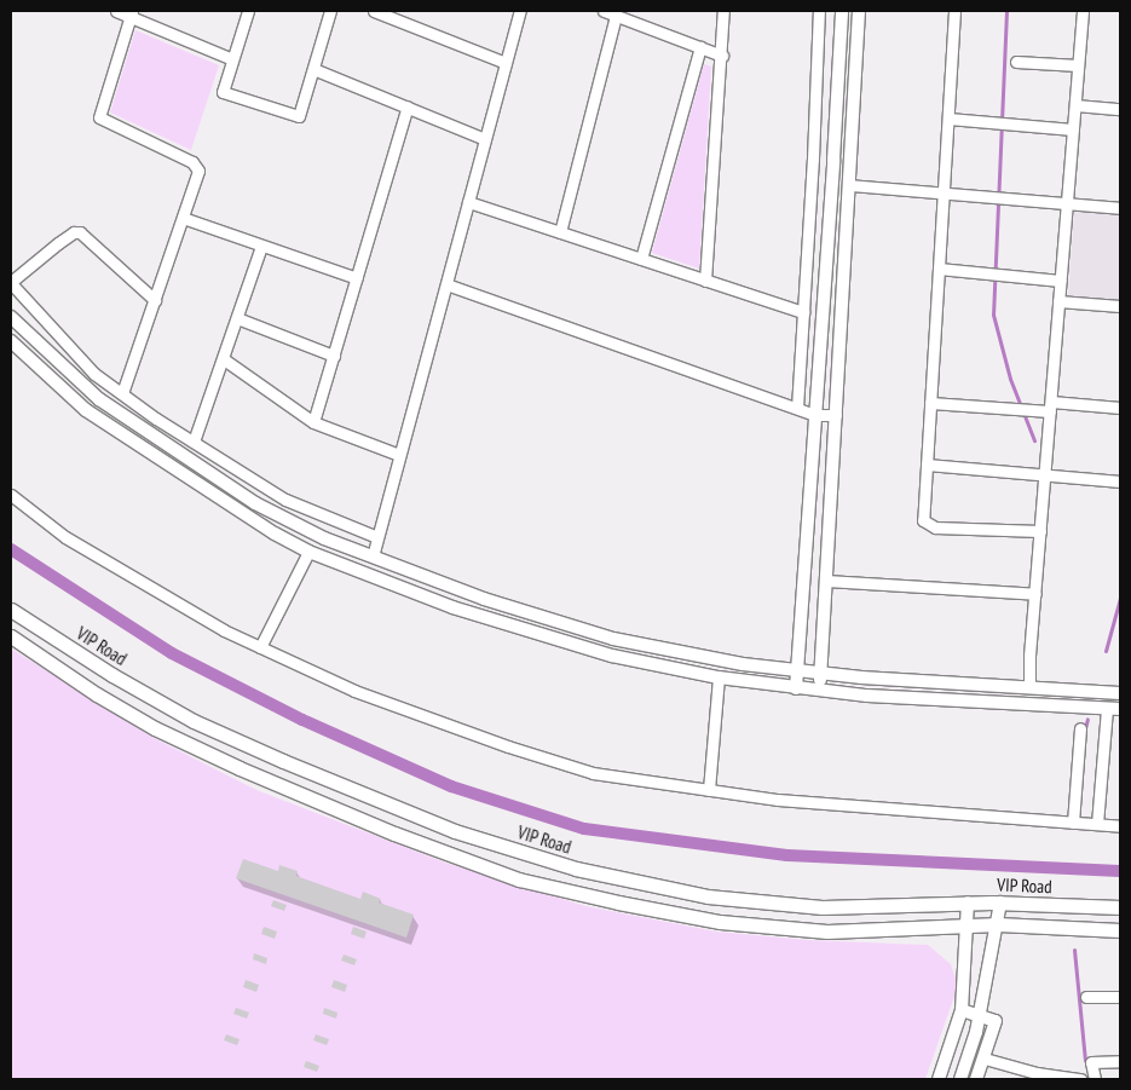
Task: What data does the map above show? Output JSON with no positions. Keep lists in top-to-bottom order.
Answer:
{
  "streets": {
    "main road": ["VIP Road"]
  }
}
